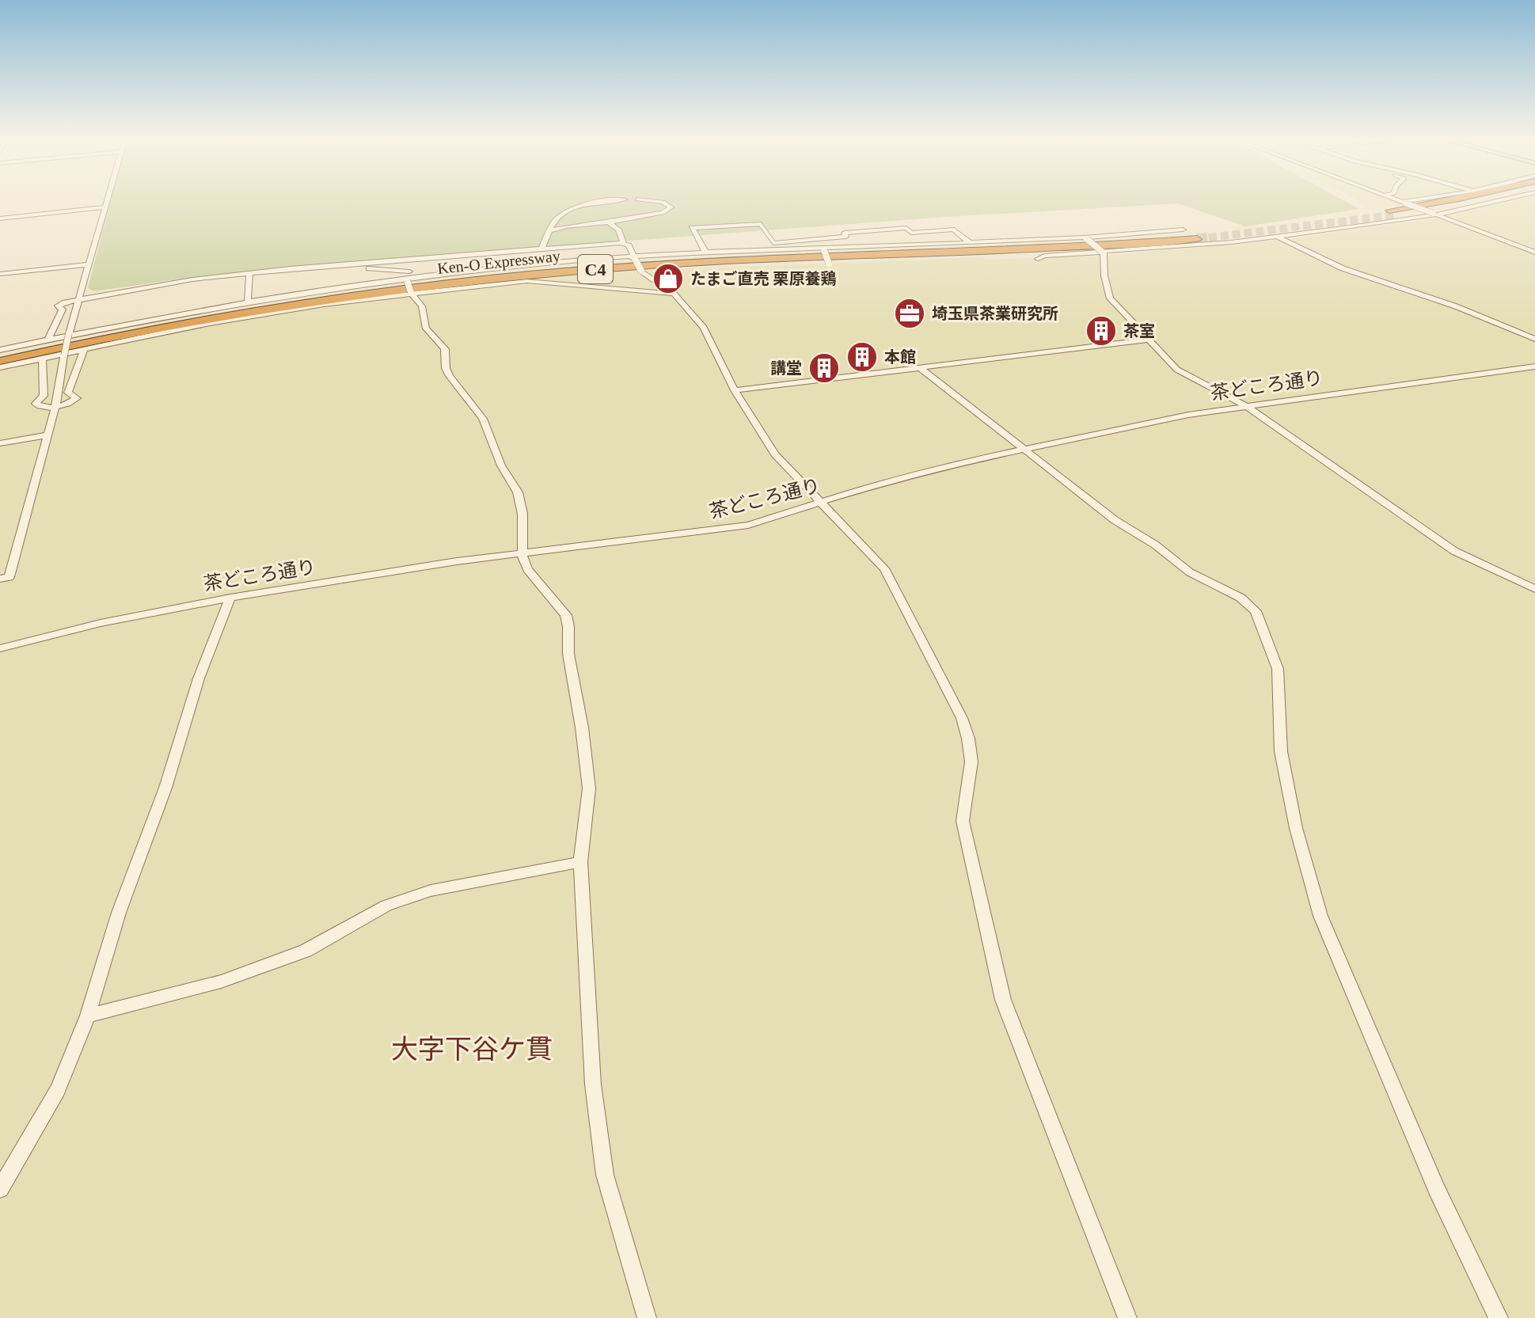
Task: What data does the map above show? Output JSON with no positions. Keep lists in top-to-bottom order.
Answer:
{
  "streets": {
    "highway": ["Ken-O Expressway", "C4"],
    "street": ["茶どころ通り"]
  },
  "districts": ["大字下谷ケ貫"],
  "places": {
    "shop": ["たまご直売 栗原養鶏"],
    "office": ["埼玉県茶業研究所"],
    "building": ["茶室", "本館", "講堂"]
  }
}
